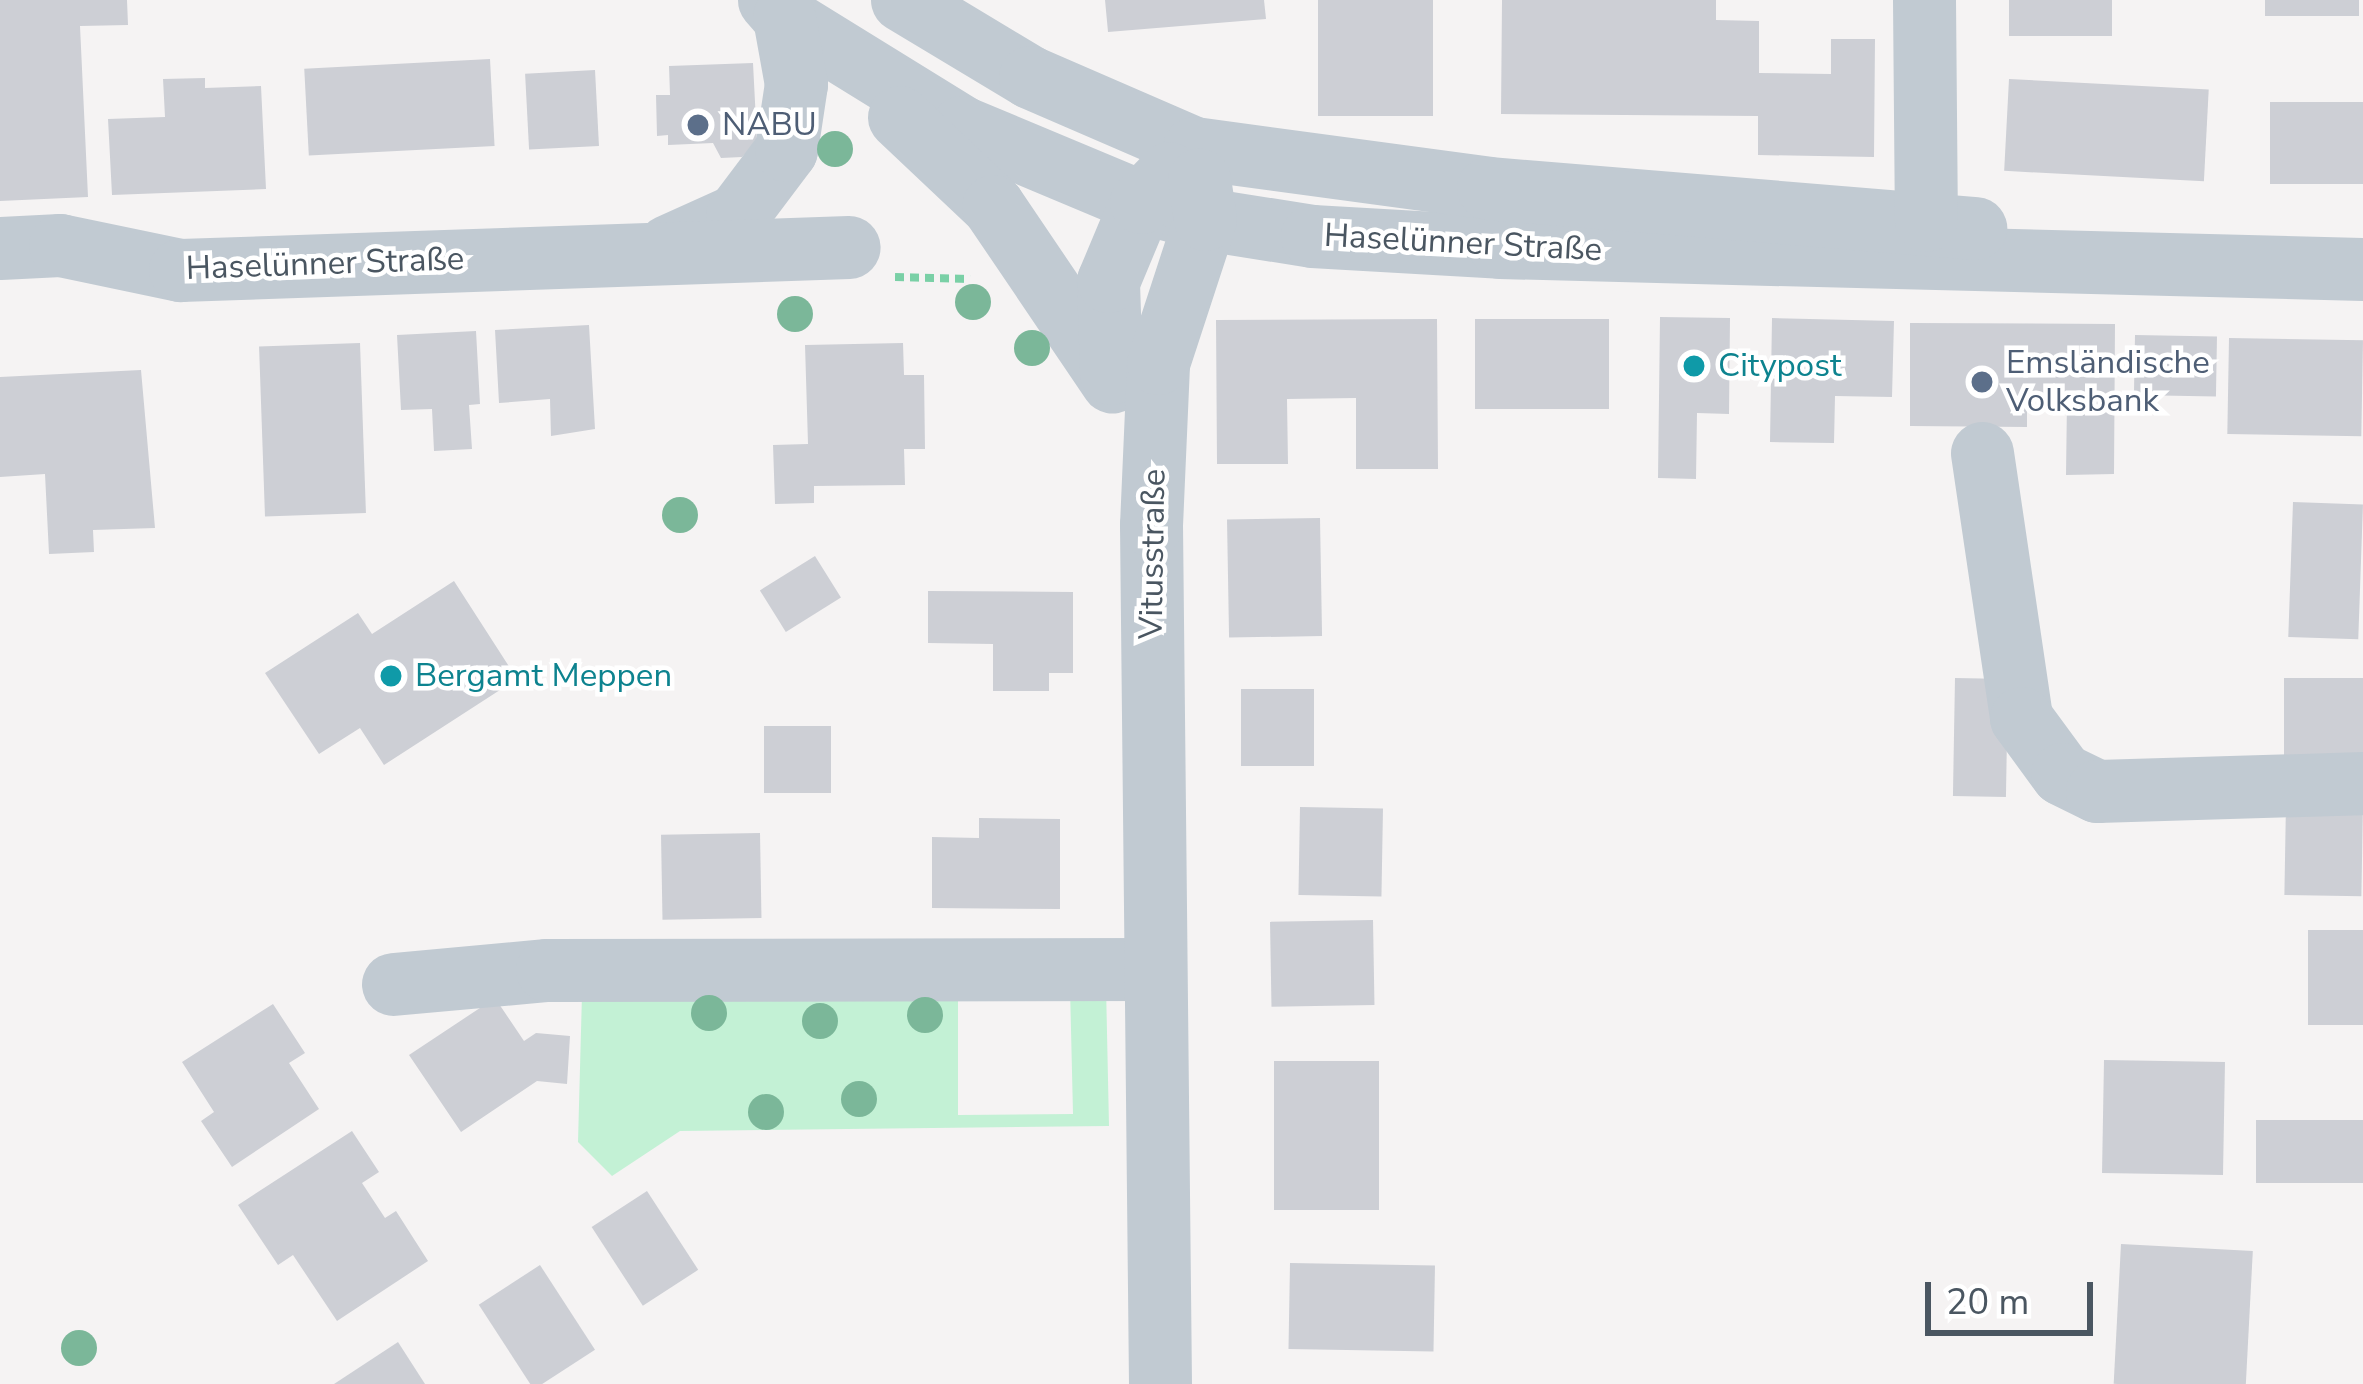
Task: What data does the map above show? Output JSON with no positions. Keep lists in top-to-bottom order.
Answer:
{
  "streets": {
    "street": ["Haselünner Straße", "Vitusstraße"]
  },
  "crossings": [
    ["Haselünner Straße", "Vitusstraße"]
  ],
  "places": [
    "NABU",
    "Citypost",
    "Emsländische Volksbank",
    "Bergamt Meppen"
  ],
  "scale_bar": "20 m"
}
